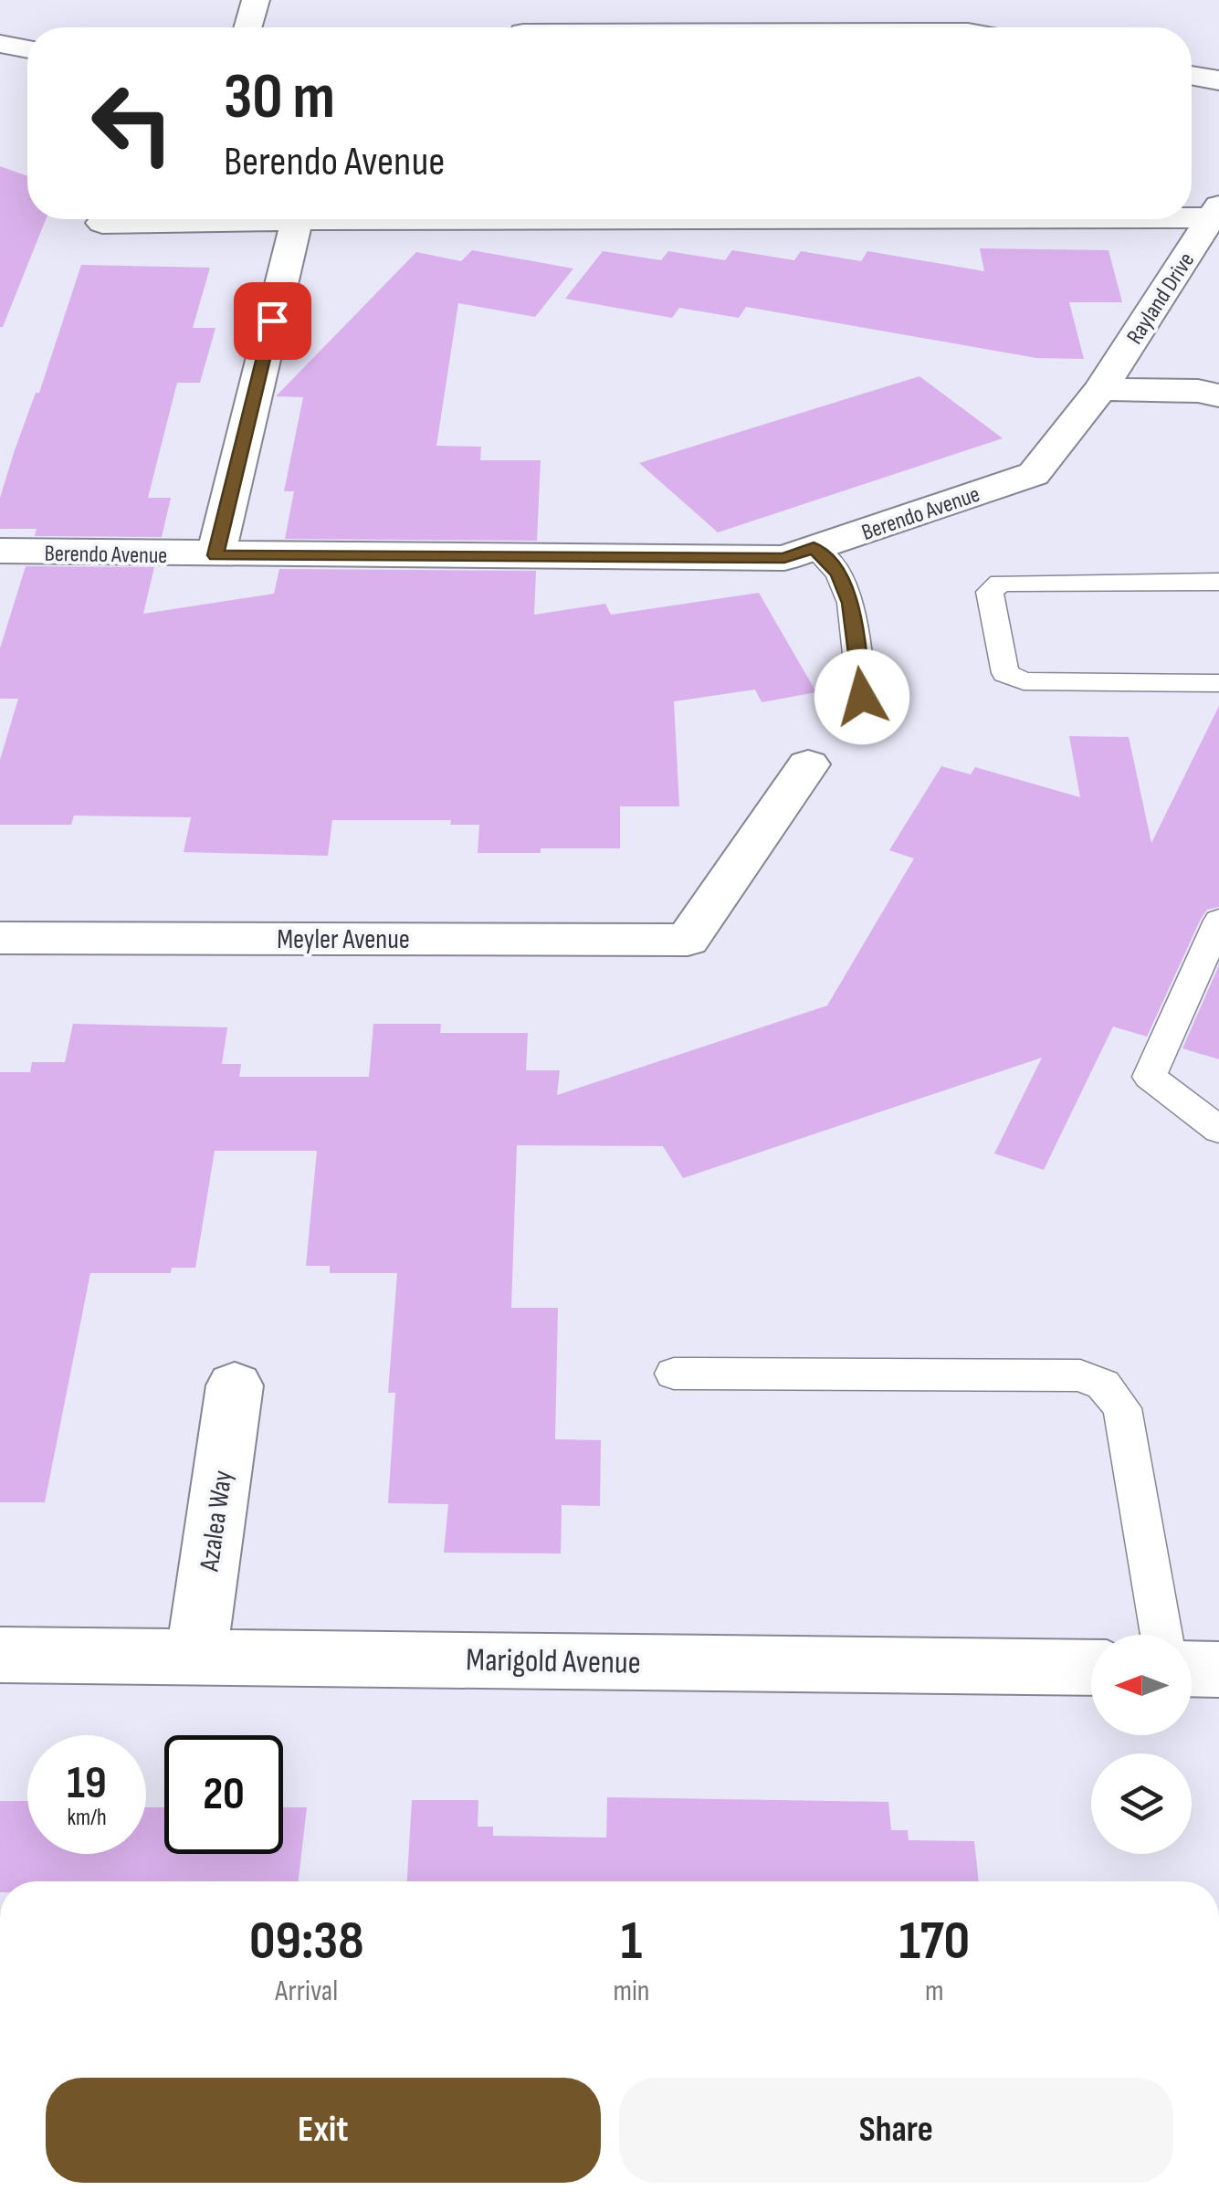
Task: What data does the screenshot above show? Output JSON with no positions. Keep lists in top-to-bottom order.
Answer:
{
  "streets": {
    "street": [
      "Rayland Drive",
      "Berendo Avenue",
      "Meyler Avenue",
      "Azalea Way",
      "Marigold Avenue"
    ]
  },
  "crossings": [
    ["Rayland Drive", "Berendo Avenue"],
    ["Azalea Way", "Marigold Avenue"]
  ],
  "north": "left",
  "page": {
    "turn": ["30 m", "Berendo Avenue"],
    "speed": "19 km/h",
    "limit": "20",
    "eta": [
      "09:38",
      "Arrival",
      "1",
      "min",
      "170",
      "m"
    ],
    "buttons": ["Exit", "Share"]
  }
}
